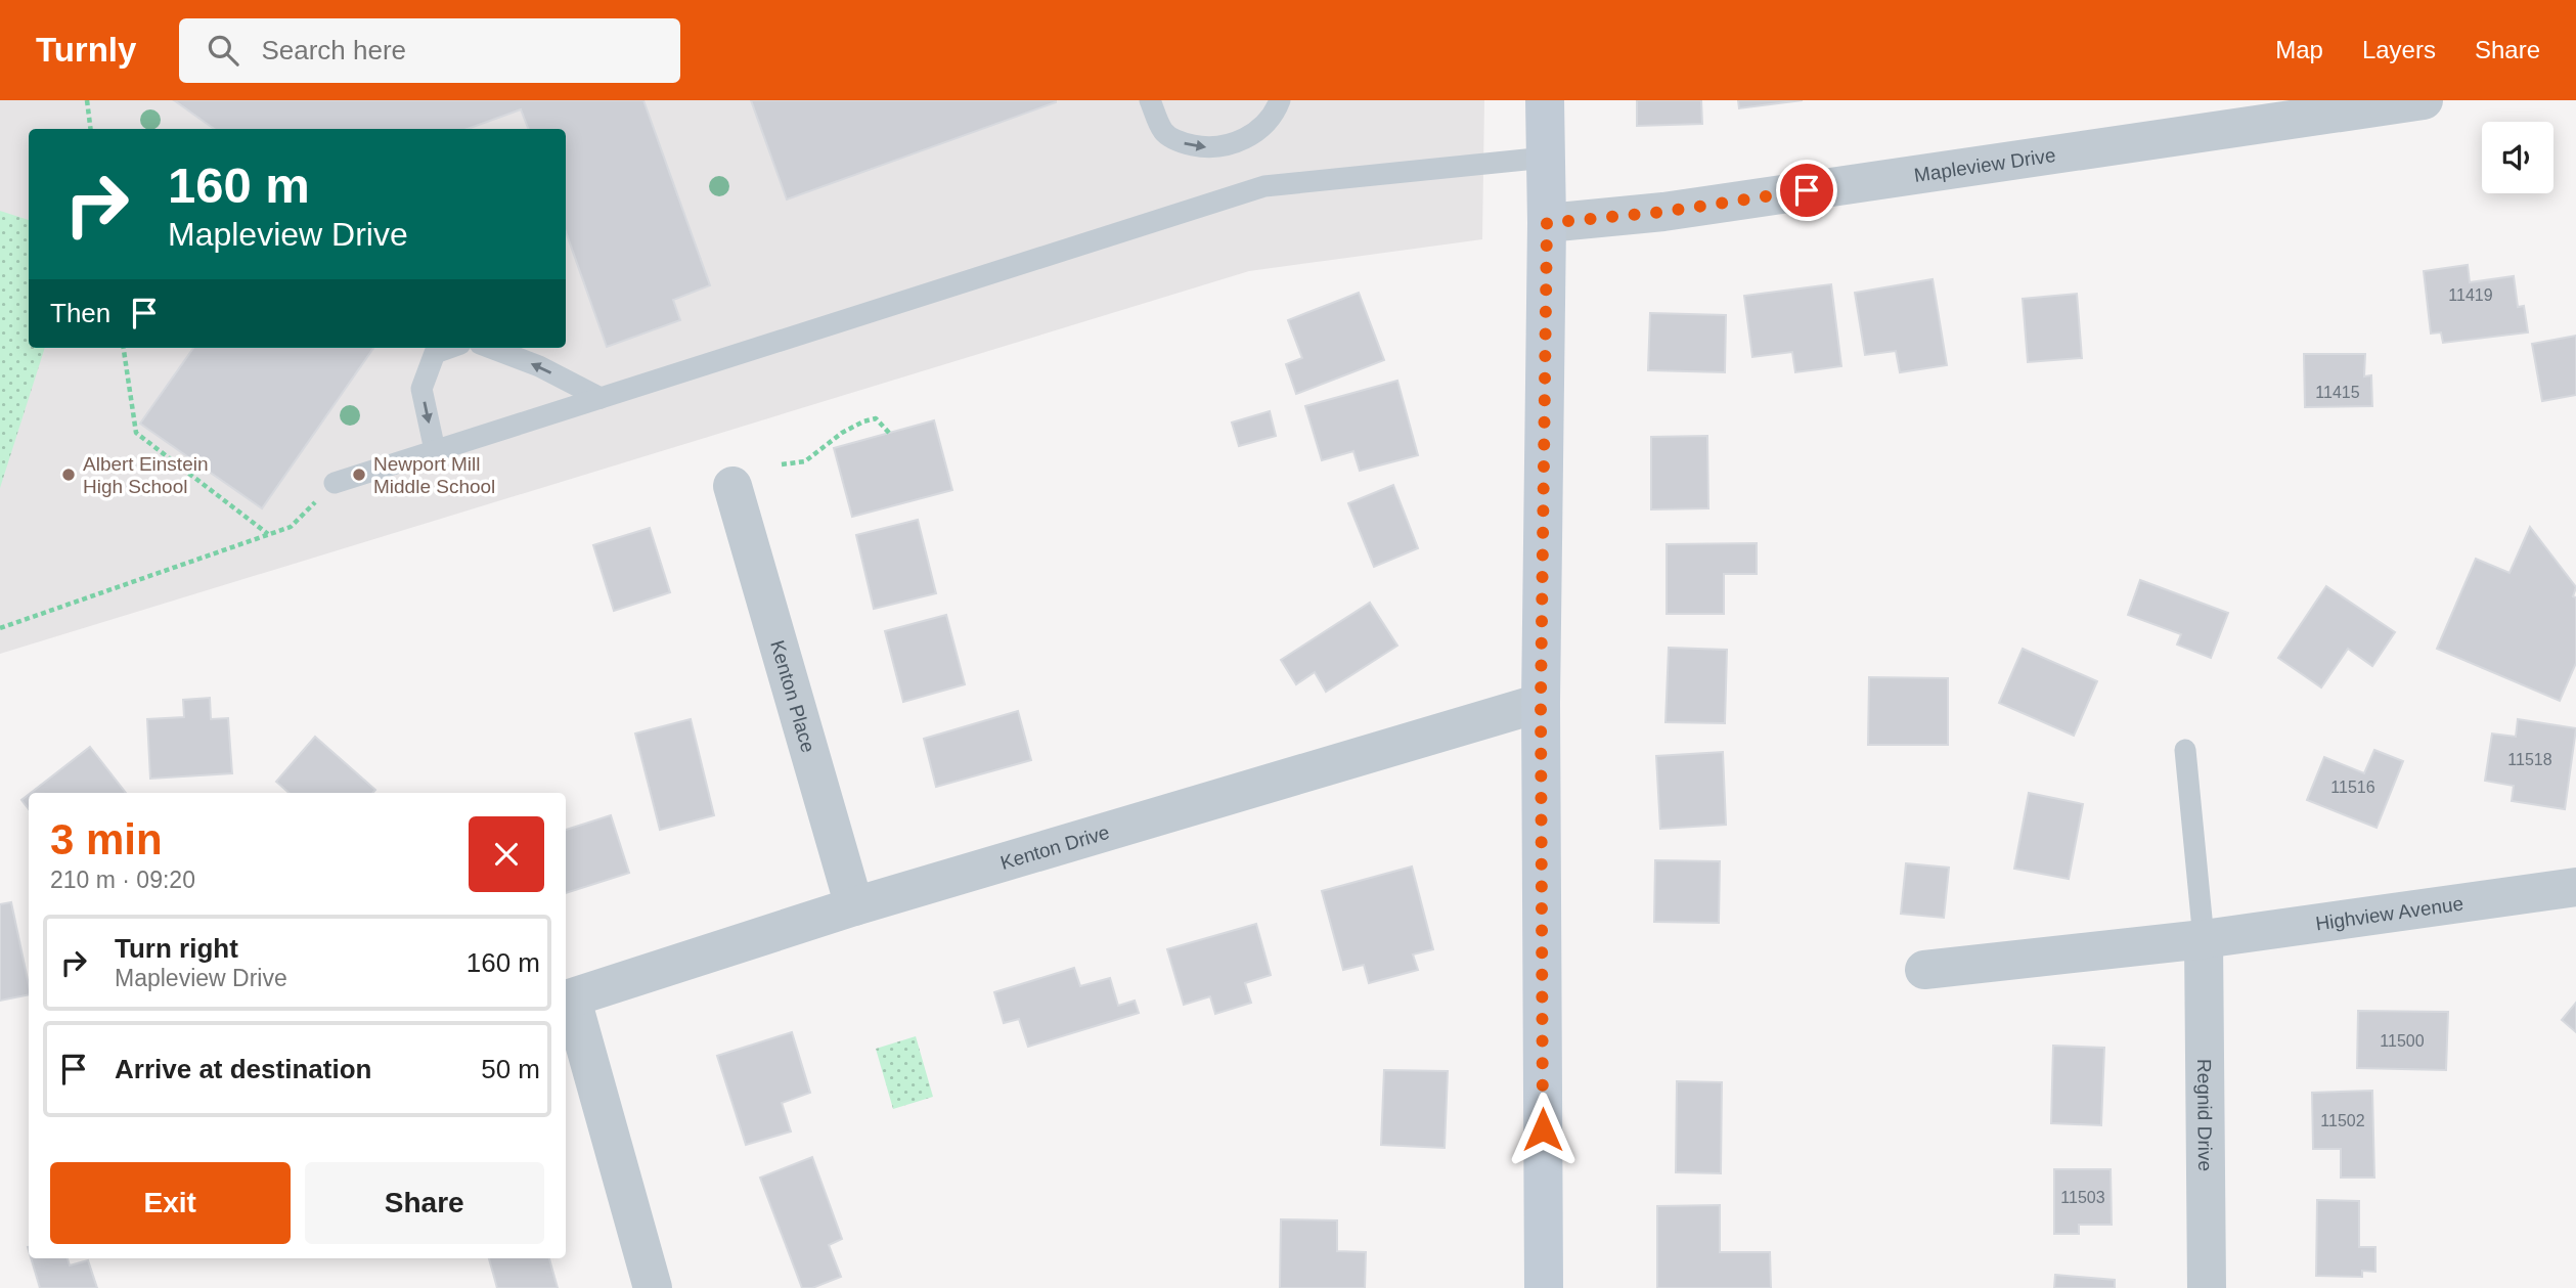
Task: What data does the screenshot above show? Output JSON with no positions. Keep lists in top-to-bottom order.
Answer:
{
  "streets": {
    "street": [
      "Mapleview Drive",
      "Kenton Place",
      "Kenton Drive",
      "Highview Avenue",
      "Regnid Drive"
    ]
  },
  "crossings": [
    ["Kenton Place", "Kenton Drive"],
    ["Highview Avenue", "Regnid Drive"]
  ],
  "places": ["Albert Einstein High School", "Newport Mill Middle School"],
  "house_numbers": [
    "11419",
    "11415",
    "11518",
    "11516",
    "11500",
    "11502",
    "11503"
  ],
  "page": {
    "header": "Turnly",
    "search": "Search here",
    "nav": ["Map", "Layers", "Share"],
    "turn": ["160 m", "Mapleview Drive"],
    "then": "Then",
    "heading": ["3 min", "210 m · 09:20"],
    "list": [
      {
        "name": "Turn right",
        "note": "Mapleview Drive",
        "value": "160 m"
      },
      {
        "name": "Arrive at destination",
        "value": "50 m"
      }
    ],
    "buttons": ["Exit", "Share"]
  }
}
